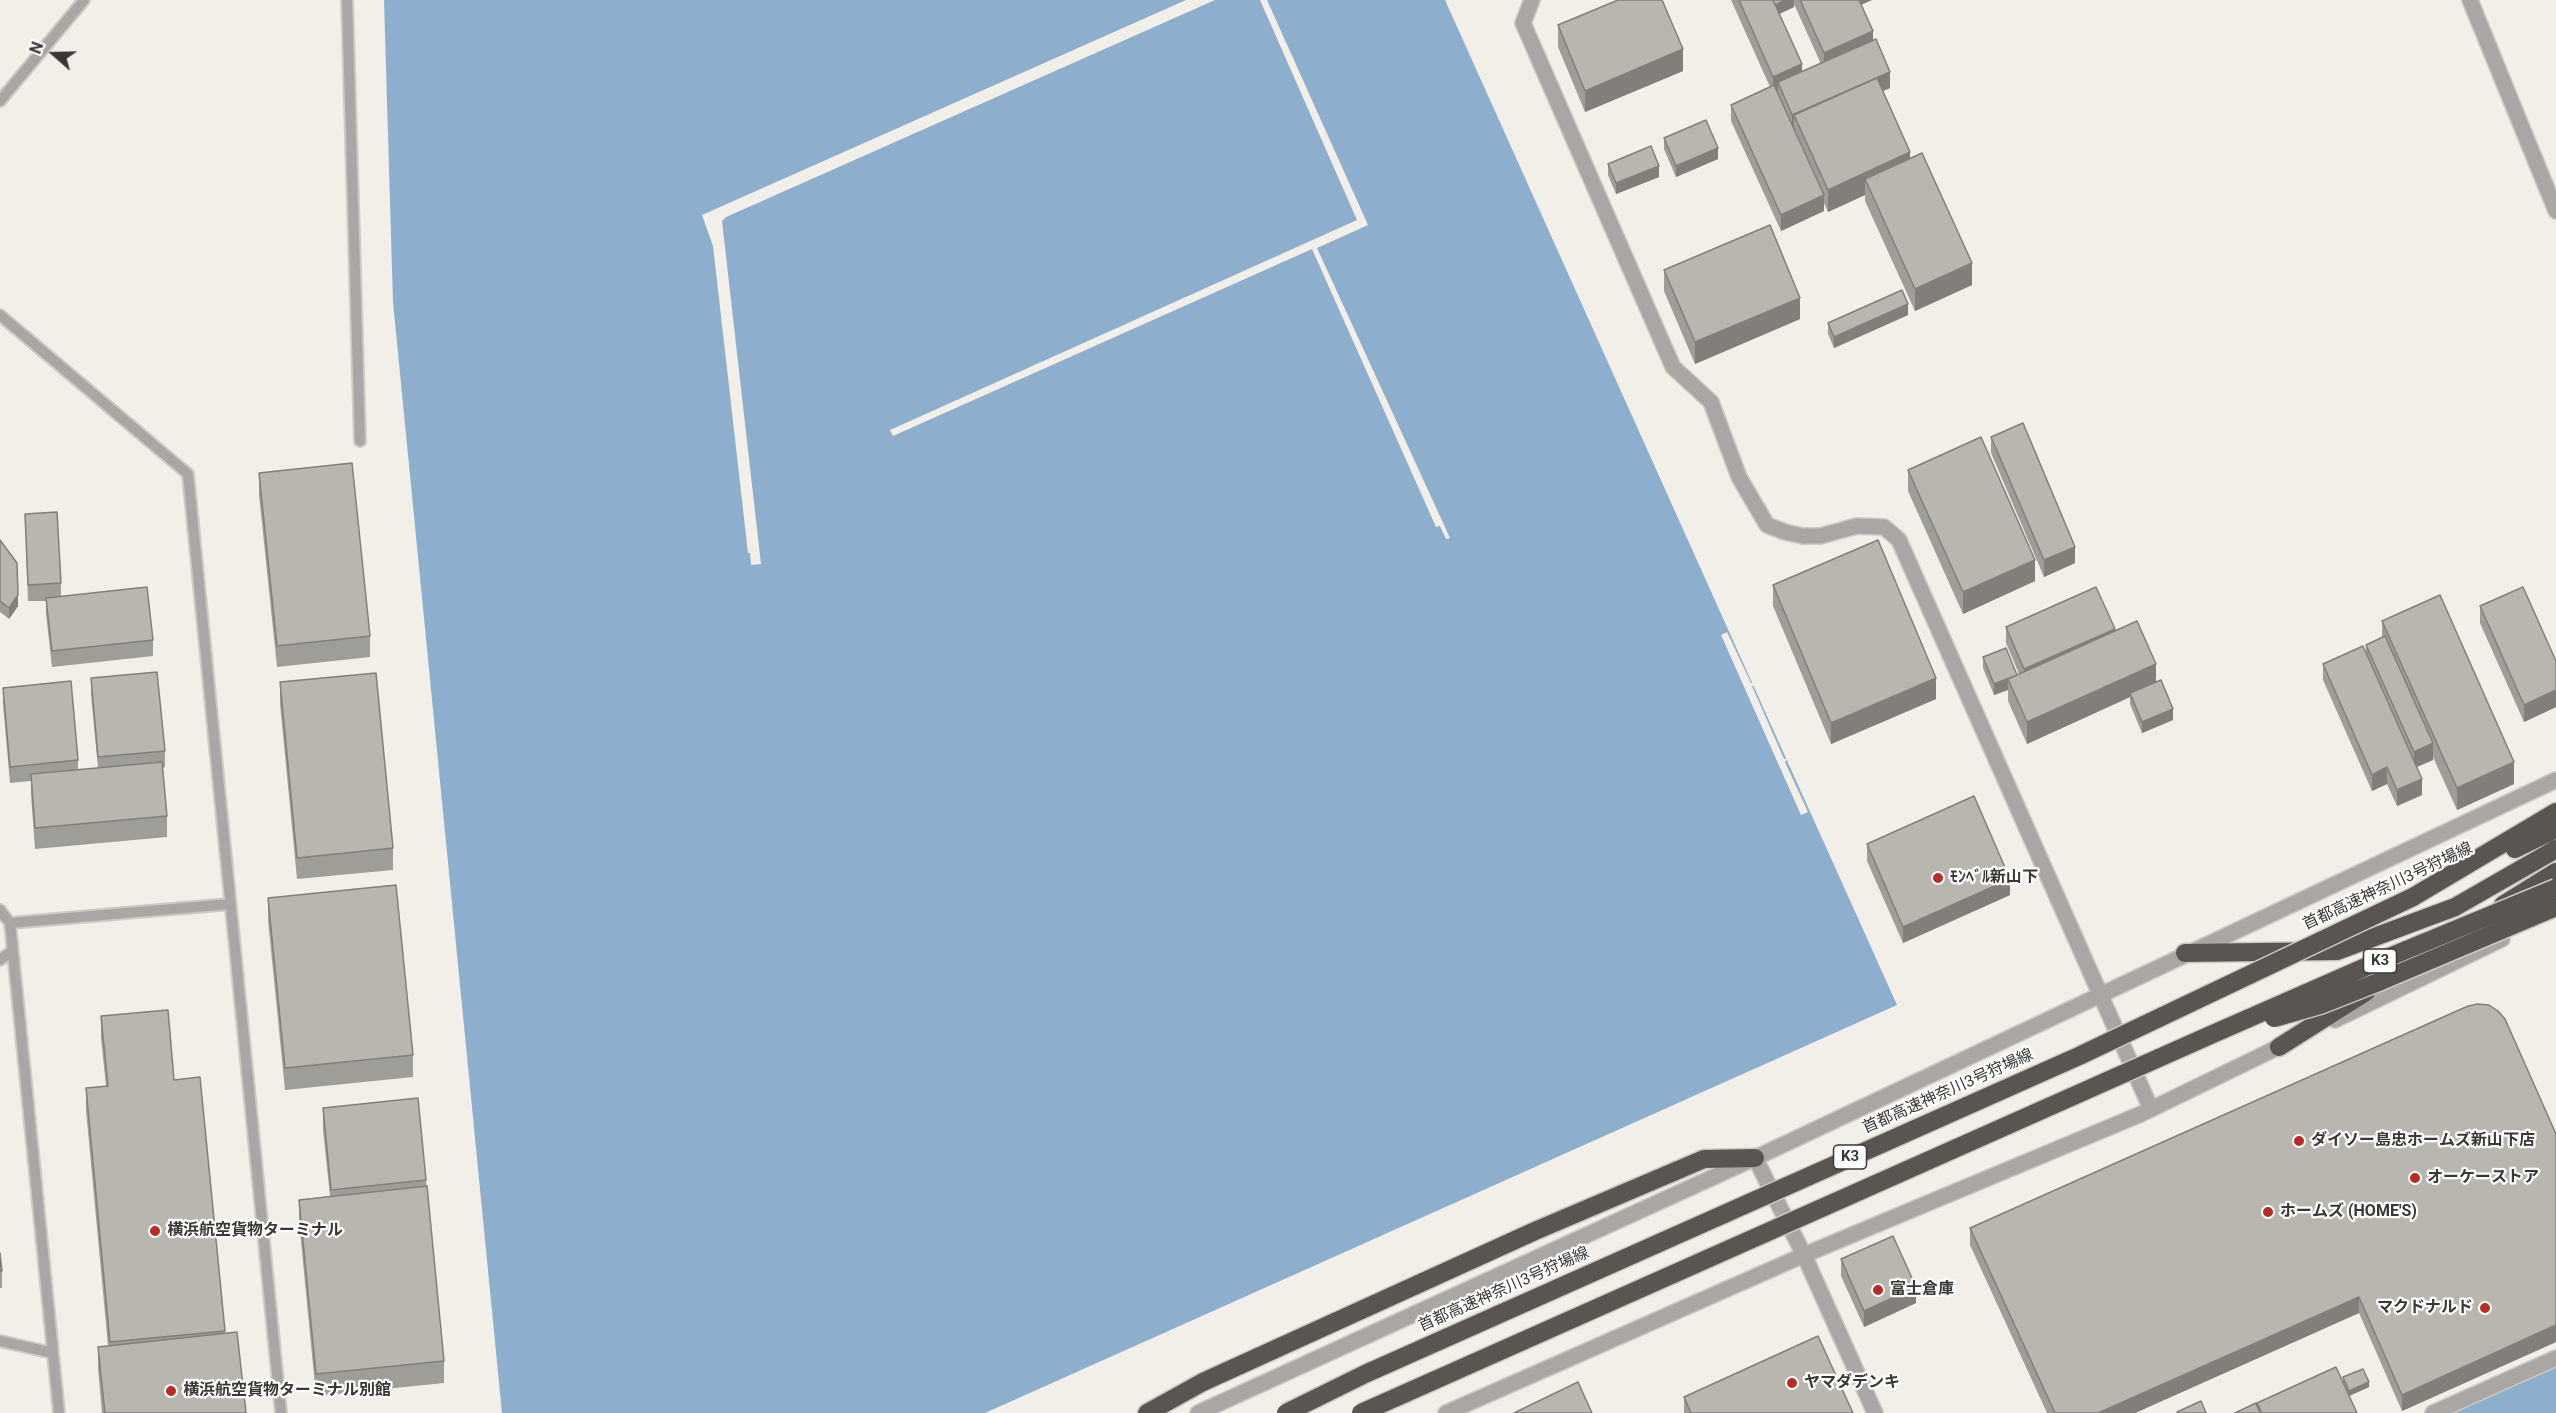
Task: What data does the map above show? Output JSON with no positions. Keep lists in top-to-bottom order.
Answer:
{
  "streets": {
    "highway": ["首都高速神奈川3号狩場線", "K3"]
  },
  "crossings": [
    ["首都高速神奈川3号狩場線", "K3"]
  ],
  "places": [
    "ﾓﾝﾍﾞﾙ新山下",
    "ダイソー島忠ホームズ新山下店",
    "オーケーストア",
    "ホームズ (HOME'S)",
    "横浜航空貨物ターミナル",
    "富士倉庫",
    "マクドナルド",
    "ヤマダデンキ",
    "横浜航空貨物ターミナル別館"
  ],
  "north": "left"
}
